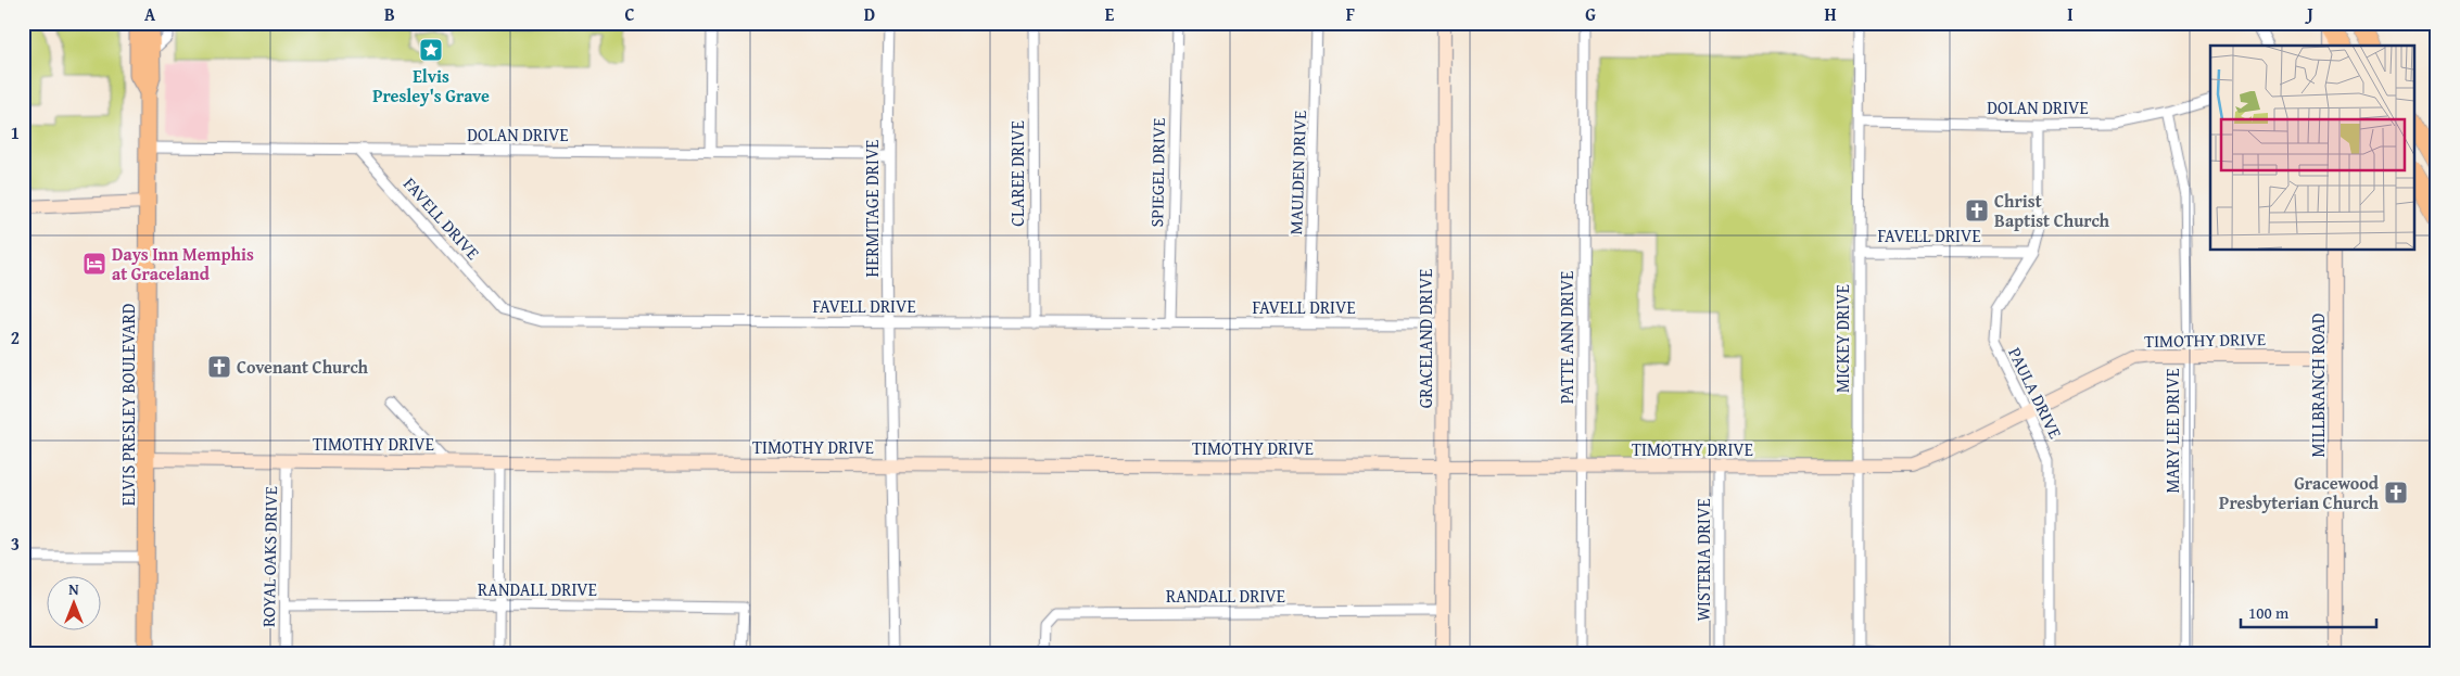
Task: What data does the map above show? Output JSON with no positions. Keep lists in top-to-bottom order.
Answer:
{
  "streets": {
    "main road": ["ELVIS PRESLEY BOULEVARD"],
    "street": [
      "DOLAN DRIVE",
      "SPIEGEL DRIVE",
      "MAULDEN DRIVE",
      "CLAREE DRIVE",
      "HERMITAGE DRIVE",
      "FAVELL DRIVE",
      "PATTE ANN DRIVE",
      "GRACELAND DRIVE",
      "MICKEY DRIVE",
      "TIMOTHY DRIVE",
      "MILLBRANCH ROAD",
      "PAULA DRIVE",
      "MARY LEE DRIVE",
      "ROYAL OAKS DRIVE",
      "WISTERIA DRIVE",
      "RANDALL DRIVE"
    ]
  },
  "crossings": [
    ["DOLAN DRIVE", "HERMITAGE DRIVE"],
    ["DOLAN DRIVE", "FAVELL DRIVE"],
    ["DOLAN DRIVE", "MICKEY DRIVE"],
    ["DOLAN DRIVE", "PAULA DRIVE"],
    ["DOLAN DRIVE", "ELVIS PRESLEY BOULEVARD"],
    ["DOLAN DRIVE", "MARY LEE DRIVE"],
    ["SPIEGEL DRIVE", "FAVELL DRIVE"],
    ["MAULDEN DRIVE", "FAVELL DRIVE"],
    ["CLAREE DRIVE", "FAVELL DRIVE"],
    ["HERMITAGE DRIVE", "FAVELL DRIVE"],
    ["HERMITAGE DRIVE", "TIMOTHY DRIVE"],
    ["FAVELL DRIVE", "GRACELAND DRIVE"],
    ["FAVELL DRIVE", "MICKEY DRIVE"],
    ["FAVELL DRIVE", "PAULA DRIVE"],
    ["PATTE ANN DRIVE", "TIMOTHY DRIVE"],
    ["GRACELAND DRIVE", "TIMOTHY DRIVE"],
    ["GRACELAND DRIVE", "RANDALL DRIVE"],
    ["MICKEY DRIVE", "TIMOTHY DRIVE"],
    ["TIMOTHY DRIVE", "MILLBRANCH ROAD"],
    ["TIMOTHY DRIVE", "PAULA DRIVE"],
    ["TIMOTHY DRIVE", "ELVIS PRESLEY BOULEVARD"],
    ["TIMOTHY DRIVE", "MARY LEE DRIVE"],
    ["TIMOTHY DRIVE", "ROYAL OAKS DRIVE"],
    ["TIMOTHY DRIVE", "WISTERIA DRIVE"],
    ["ROYAL OAKS DRIVE", "RANDALL DRIVE"]
  ],
  "places": {
    "place": ["Elvis Presley's Grave"],
    "church": ["Christ Baptist Church", "Covenant Church", "Gracewood Presbyterian Church"],
    "hotel": ["Days Inn Memphis at Graceland"]
  },
  "scale_bar": "100 m",
  "north": "top",
  "grid": {
    "columns": [
      "A",
      "B",
      "C",
      "D",
      "E",
      "F",
      "G",
      "H",
      "I",
      "J"
    ],
    "rows": ["1", "2", "3"]
  }
}
